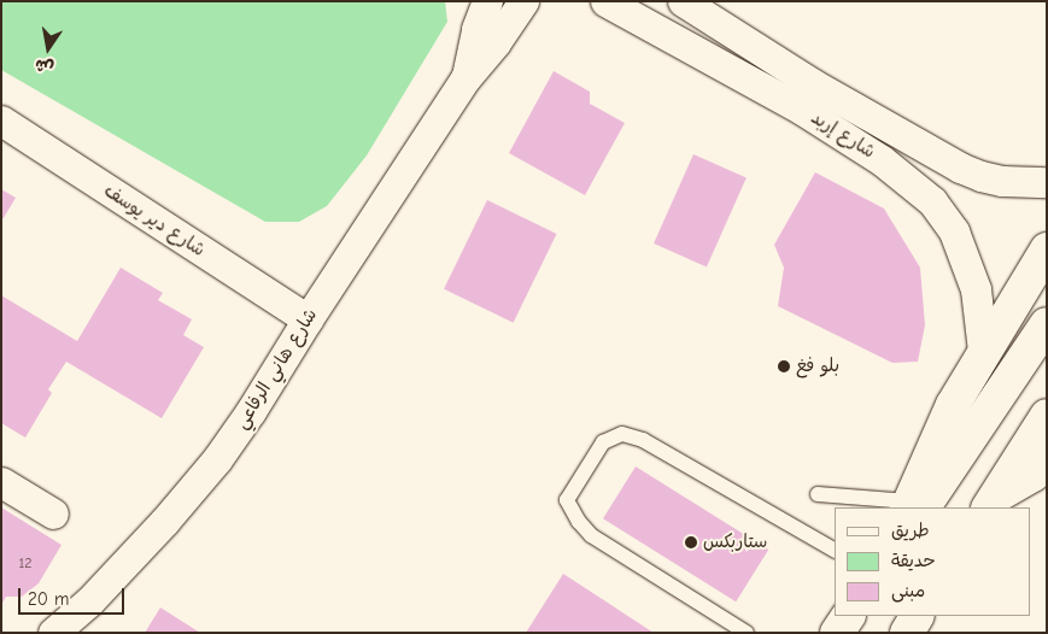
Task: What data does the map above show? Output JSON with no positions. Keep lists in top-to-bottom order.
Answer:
{
  "streets": {
    "street": ["شارع إربد", "شارع دير يوسف", "شارع هاني الرفاعي"]
  },
  "crossings": [
    ["شارع دير يوسف", "شارع هاني الرفاعي"]
  ],
  "places": ["بلو فغ", "ستاربكس"],
  "house_numbers": ["12"],
  "legend": ["طريق", "حديقة", "مبنى"],
  "scale_bar": "20 m",
  "north": "bottom"
}
